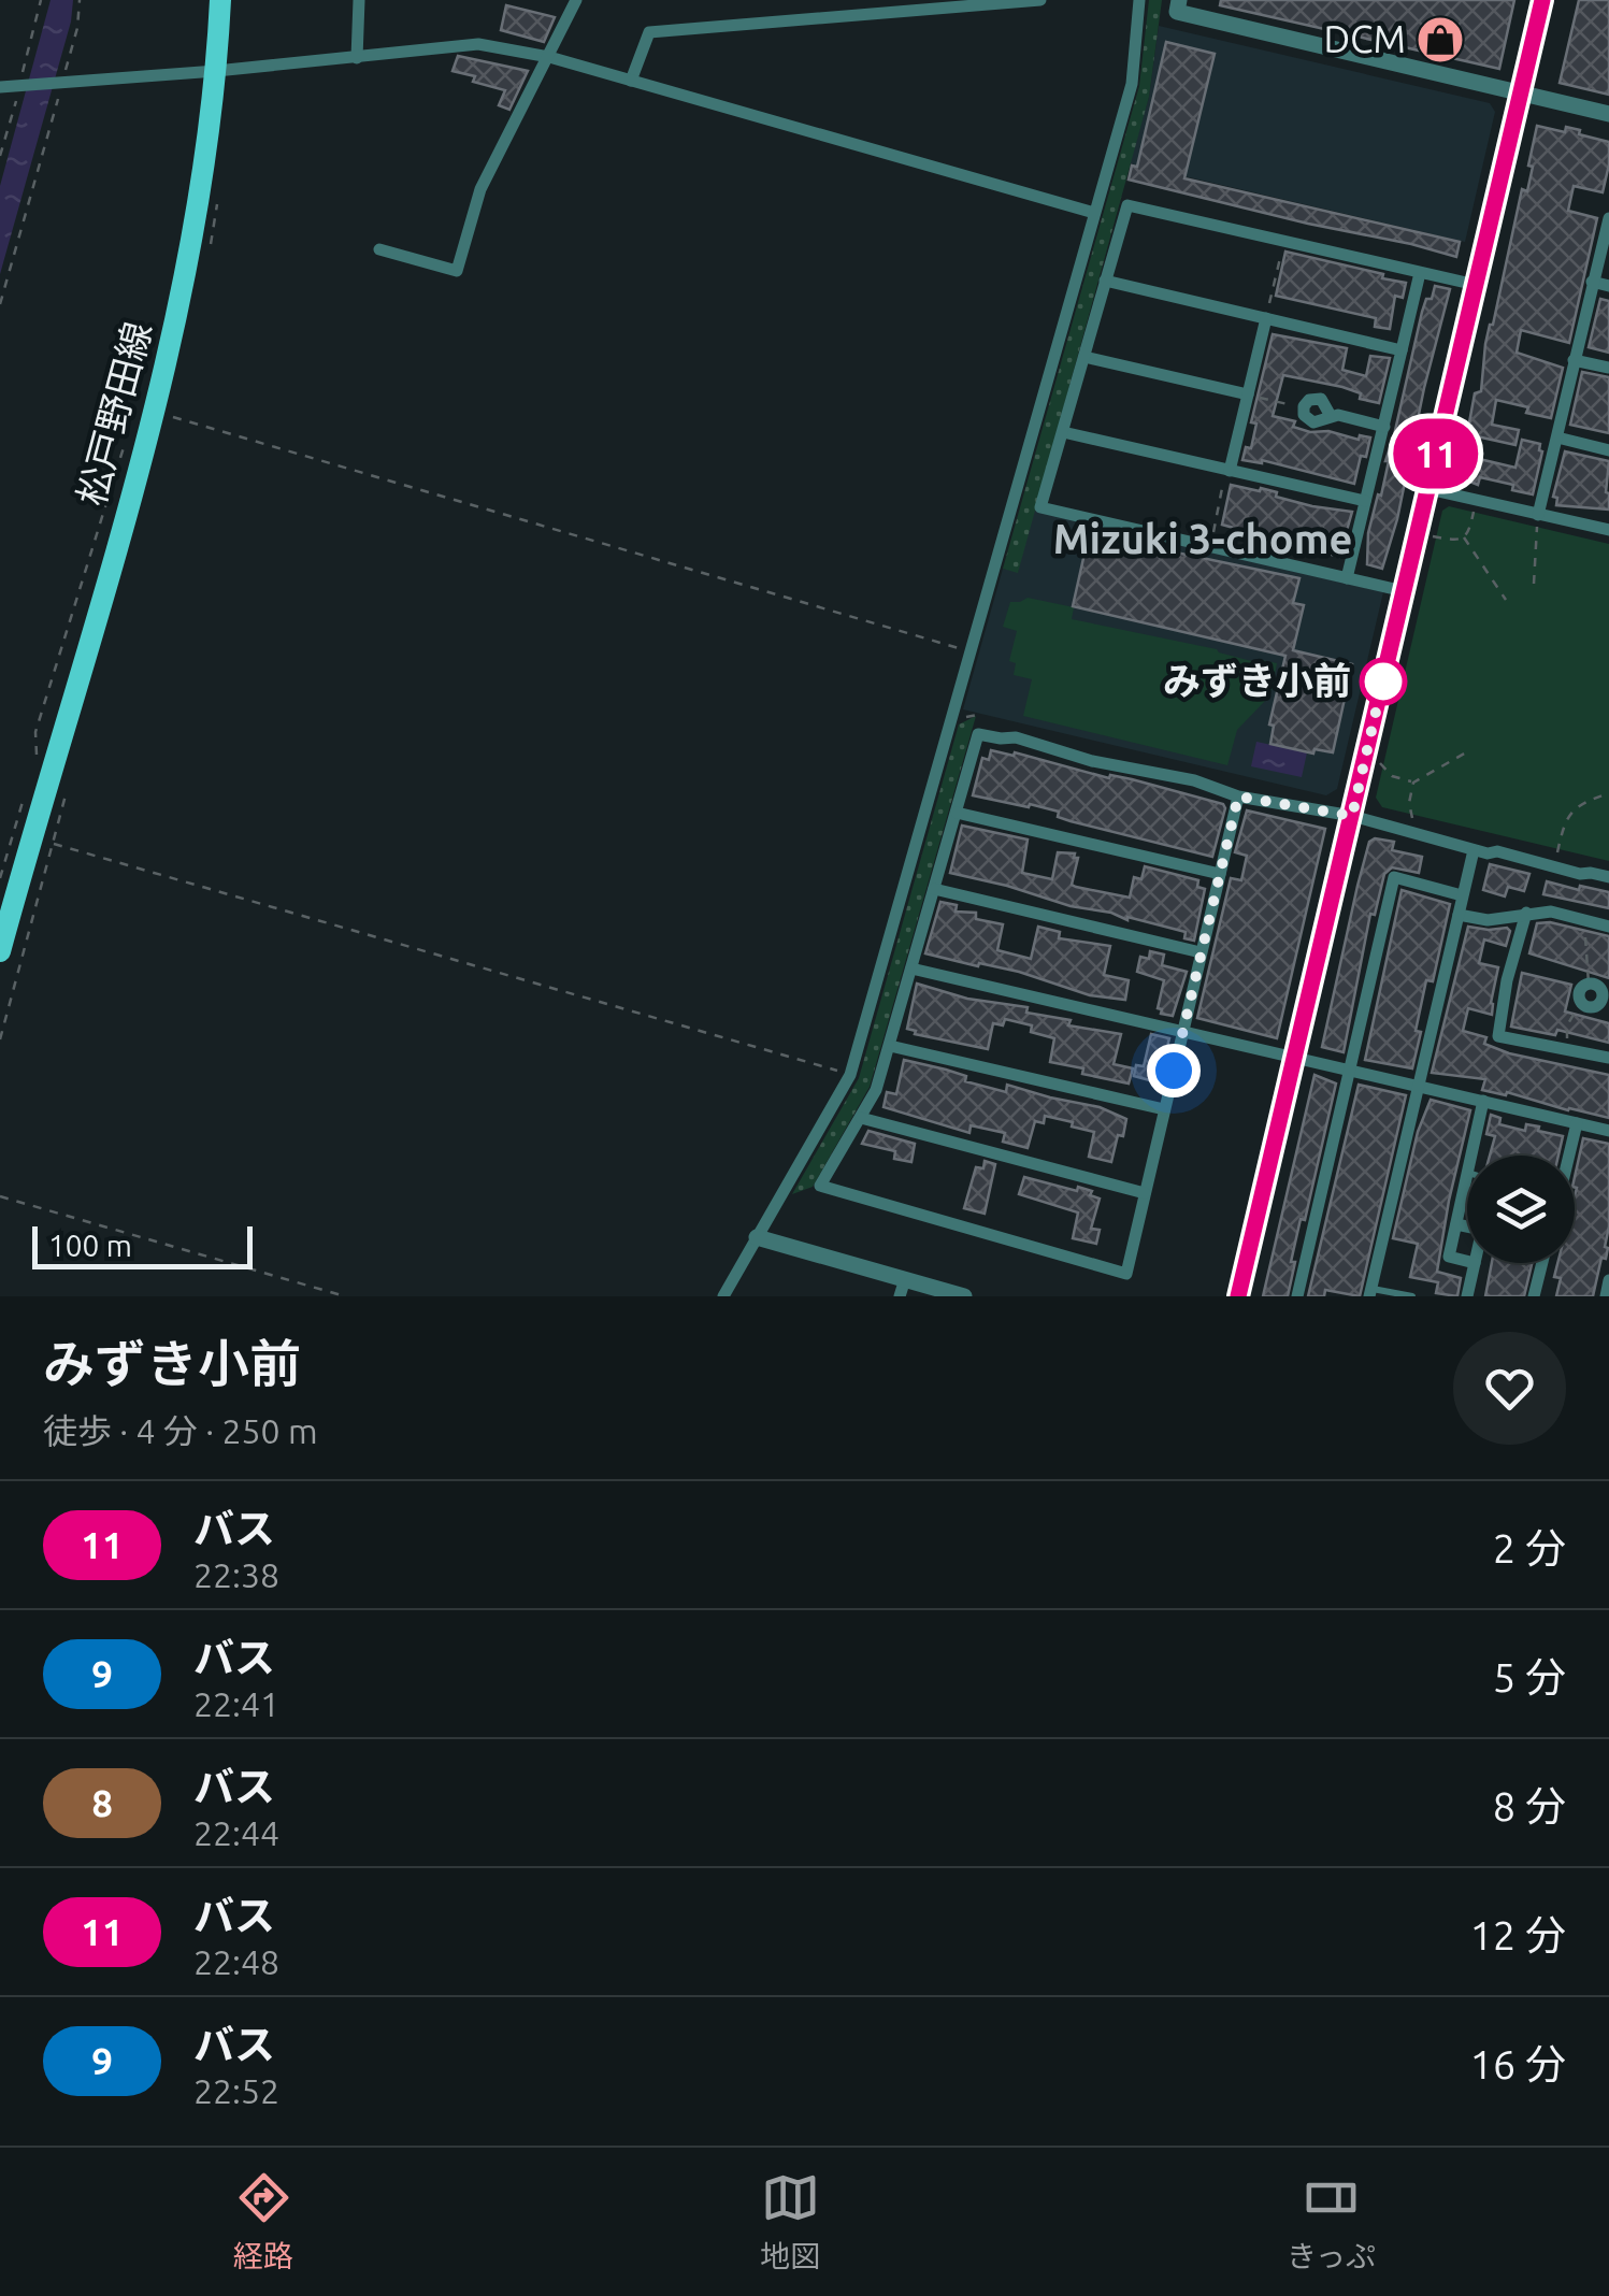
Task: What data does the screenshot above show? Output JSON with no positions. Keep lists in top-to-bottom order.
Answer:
{
  "streets": {
    "main road": ["松戸野田線"]
  },
  "districts": ["Mizuki 3-chome"],
  "places": {
    "shop": ["DCM"],
    "other": ["みずき小前"]
  },
  "lines": ["bus line 11"],
  "scale_bar": "100 m",
  "page": {
    "on_map": "11",
    "scale": "100 m",
    "heading": ["みずき小前", "徒歩 · 4 分 · 250 m"],
    "list": [
      {
        "mark": "11",
        "name": "バス",
        "note": "22:38",
        "value": "2 分"
      },
      {
        "mark": "9",
        "name": "バス",
        "note": "22:41",
        "value": "5 分"
      },
      {
        "mark": "8",
        "name": "バス",
        "note": "22:44",
        "value": "8 分"
      },
      {
        "mark": "11",
        "name": "バス",
        "note": "22:48",
        "value": "12 分"
      },
      {
        "mark": "9",
        "name": "バス",
        "note": "22:52",
        "value": "16 分"
      }
    ],
    "tabs": ["経路", "地図", "きっぷ"]
  }
}
